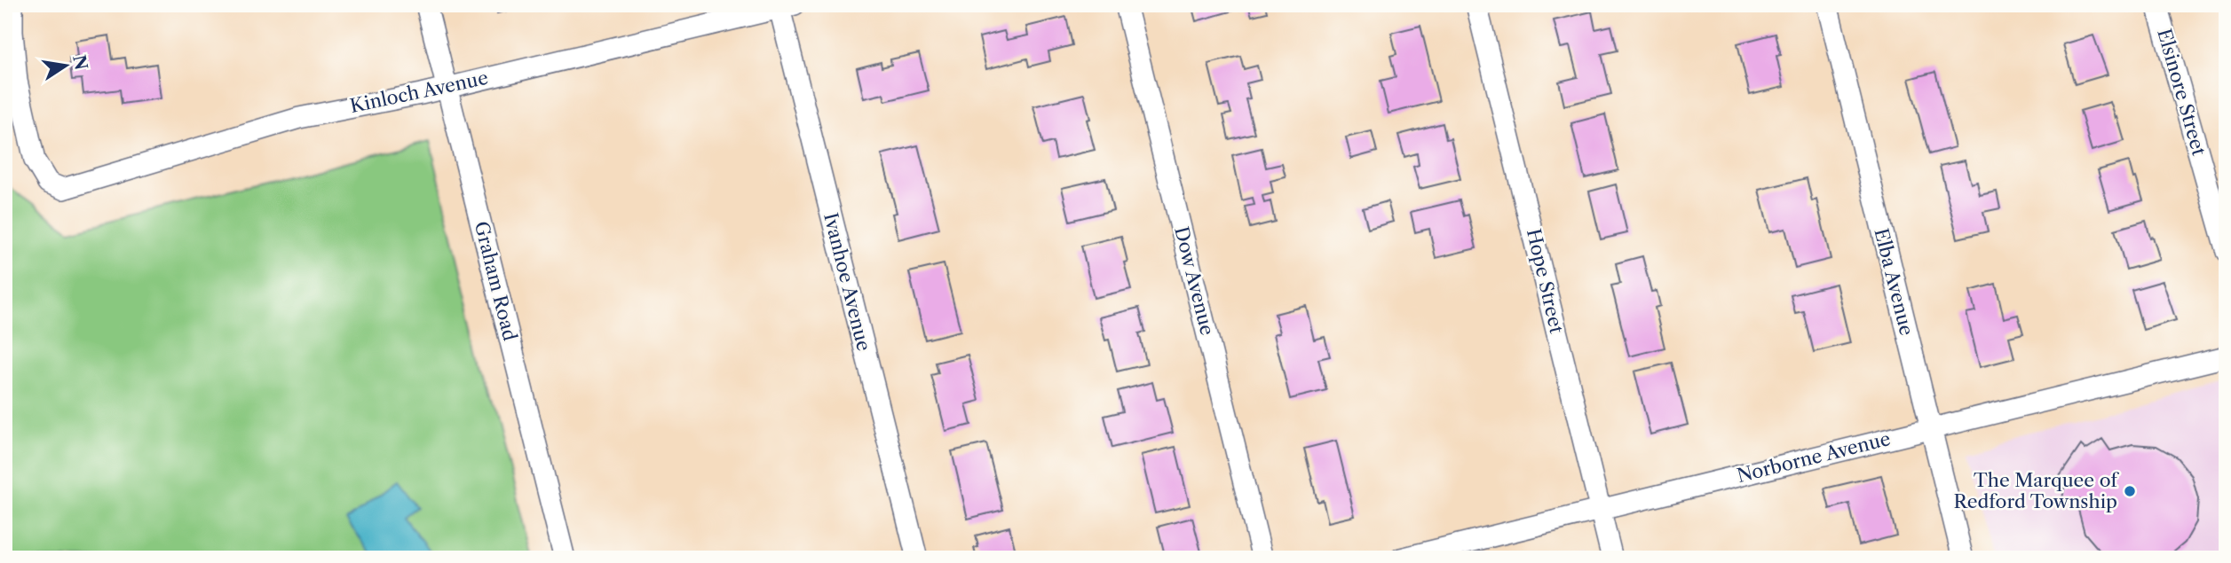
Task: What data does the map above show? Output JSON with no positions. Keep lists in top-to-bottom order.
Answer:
{
  "streets": {
    "street": [
      "Kinloch Avenue",
      "Elsinore Street",
      "Graham Road",
      "Dow Avenue",
      "Hope Street",
      "Ivanhoe Avenue",
      "Elba Avenue",
      "Norborne Avenue"
    ]
  },
  "crossings": [
    ["Kinloch Avenue", "Graham Road"],
    ["Kinloch Avenue", "Ivanhoe Avenue"],
    ["Hope Street", "Norborne Avenue"],
    ["Elba Avenue", "Norborne Avenue"]
  ],
  "places": ["The Marquee of Redford Township"],
  "north": "right"
}
